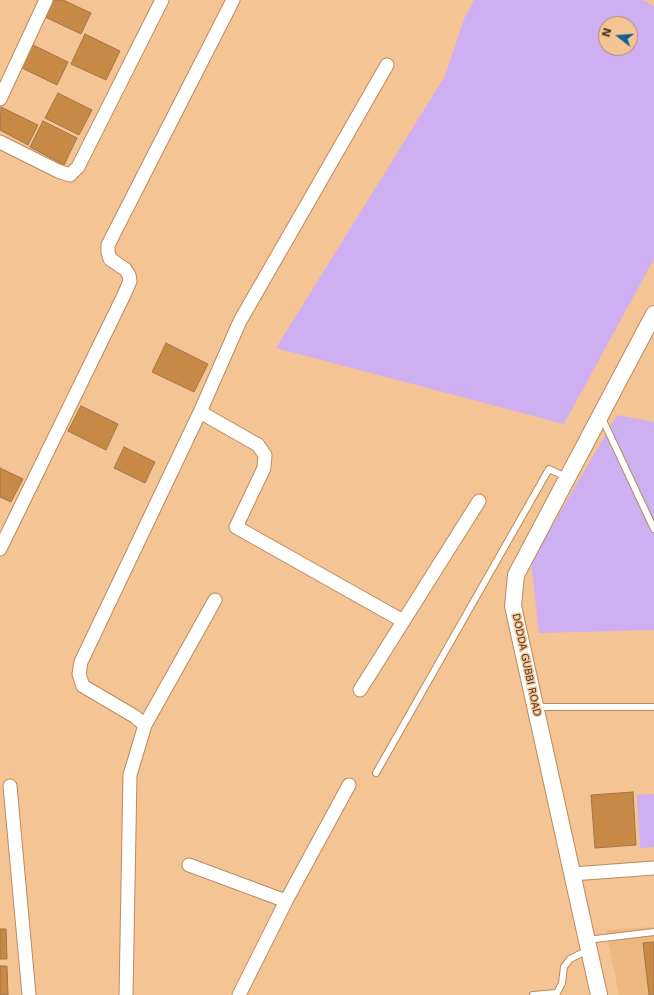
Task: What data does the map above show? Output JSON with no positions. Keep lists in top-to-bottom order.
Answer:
{
  "streets": {
    "street": ["DODDA GUBBI ROAD"]
  },
  "north": "left"
}
